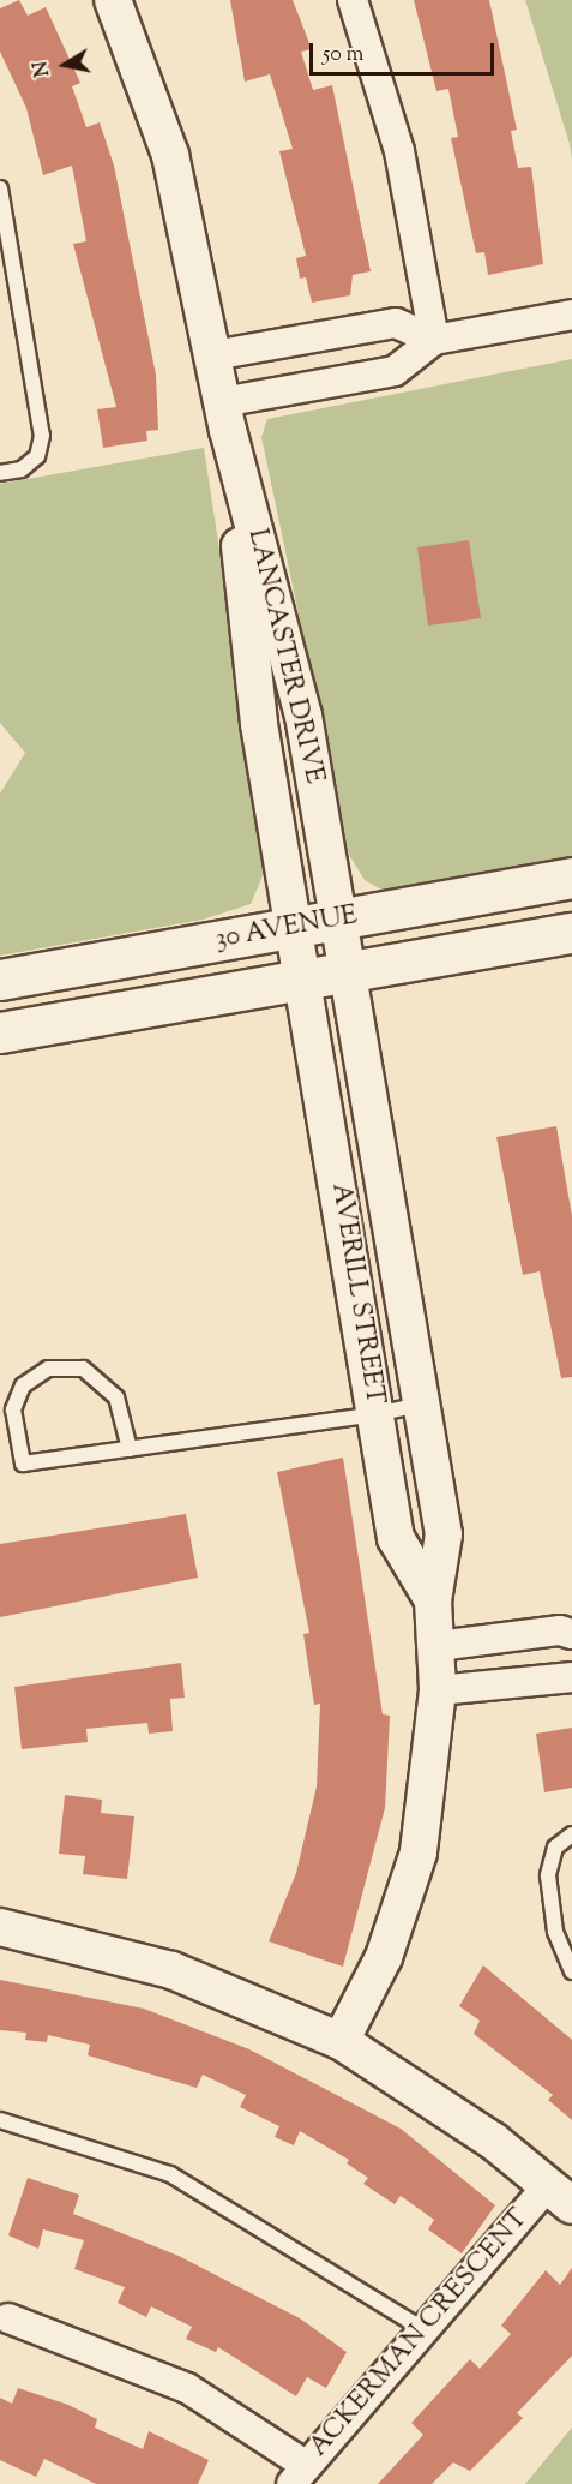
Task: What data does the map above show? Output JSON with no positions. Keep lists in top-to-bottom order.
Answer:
{
  "streets": {
    "main road": ["30 AVENUE"],
    "street": ["LANCASTER DRIVE", "AVERILL STREET", "ACKERMAN CRESCENT"]
  },
  "crossings": [
    ["LANCASTER DRIVE", "30 AVENUE"],
    ["LANCASTER DRIVE", "AVERILL STREET"],
    ["30 AVENUE", "AVERILL STREET"]
  ],
  "scale_bar": "50 m",
  "north": "left"
}
